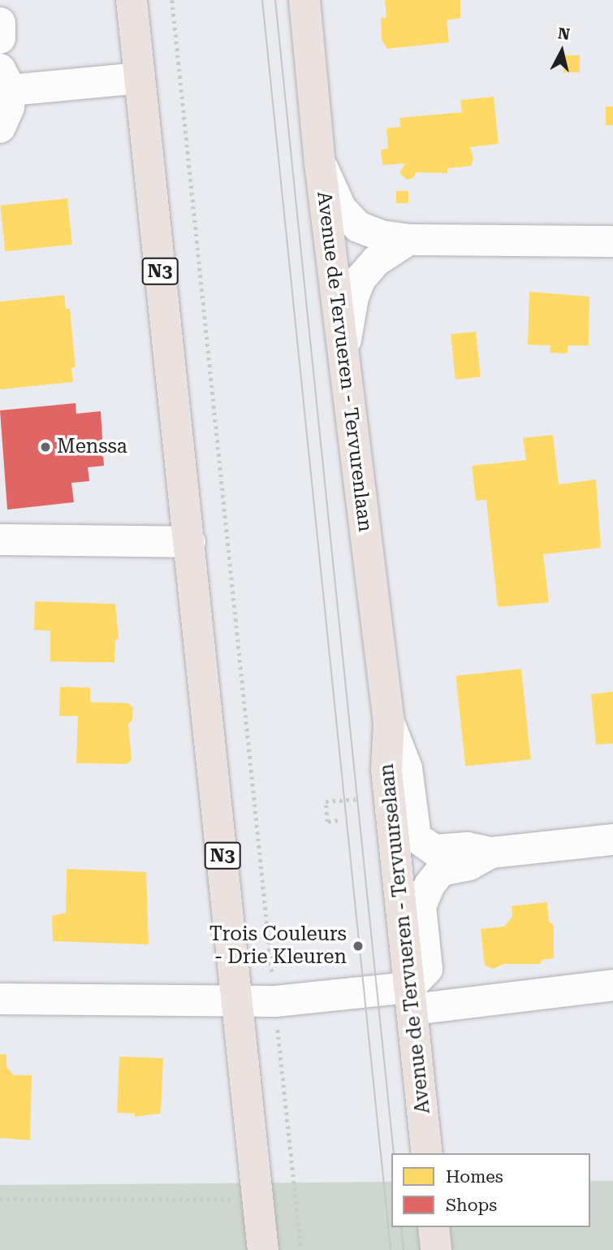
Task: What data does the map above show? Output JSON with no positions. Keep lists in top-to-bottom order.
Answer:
{
  "streets": {
    "main road": ["N3", "Avenue de Tervueren - Tervurenlaan", "Avenue de Tervueren - Tervuurselaan"]
  },
  "crossings": [
    ["Avenue de Tervueren - Tervurenlaan", "Avenue de Tervueren - Tervuurselaan"]
  ],
  "places": ["Menssa", "Trois Couleurs - Drie Kleuren"],
  "legend": ["Homes", "Shops"],
  "north": "top"
}
